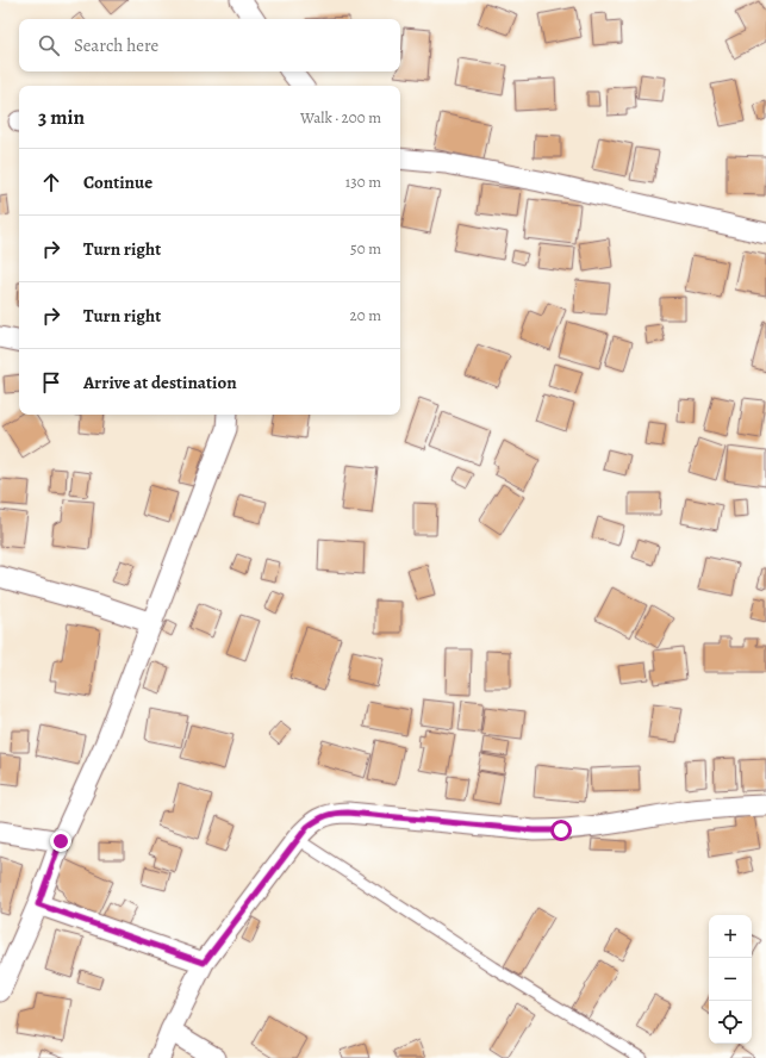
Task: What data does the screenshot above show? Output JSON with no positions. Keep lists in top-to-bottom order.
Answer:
{
  "page": {
    "search": "Search here",
    "heading": ["3 min", "Walk · 200 m"],
    "list": [
      ["Continue", "130 m"],
      ["Turn right", "50 m"],
      ["Turn right", "20 m"],
      "Arrive at destination"
    ],
    "map_buttons": ["+", "−"]
  }
}
